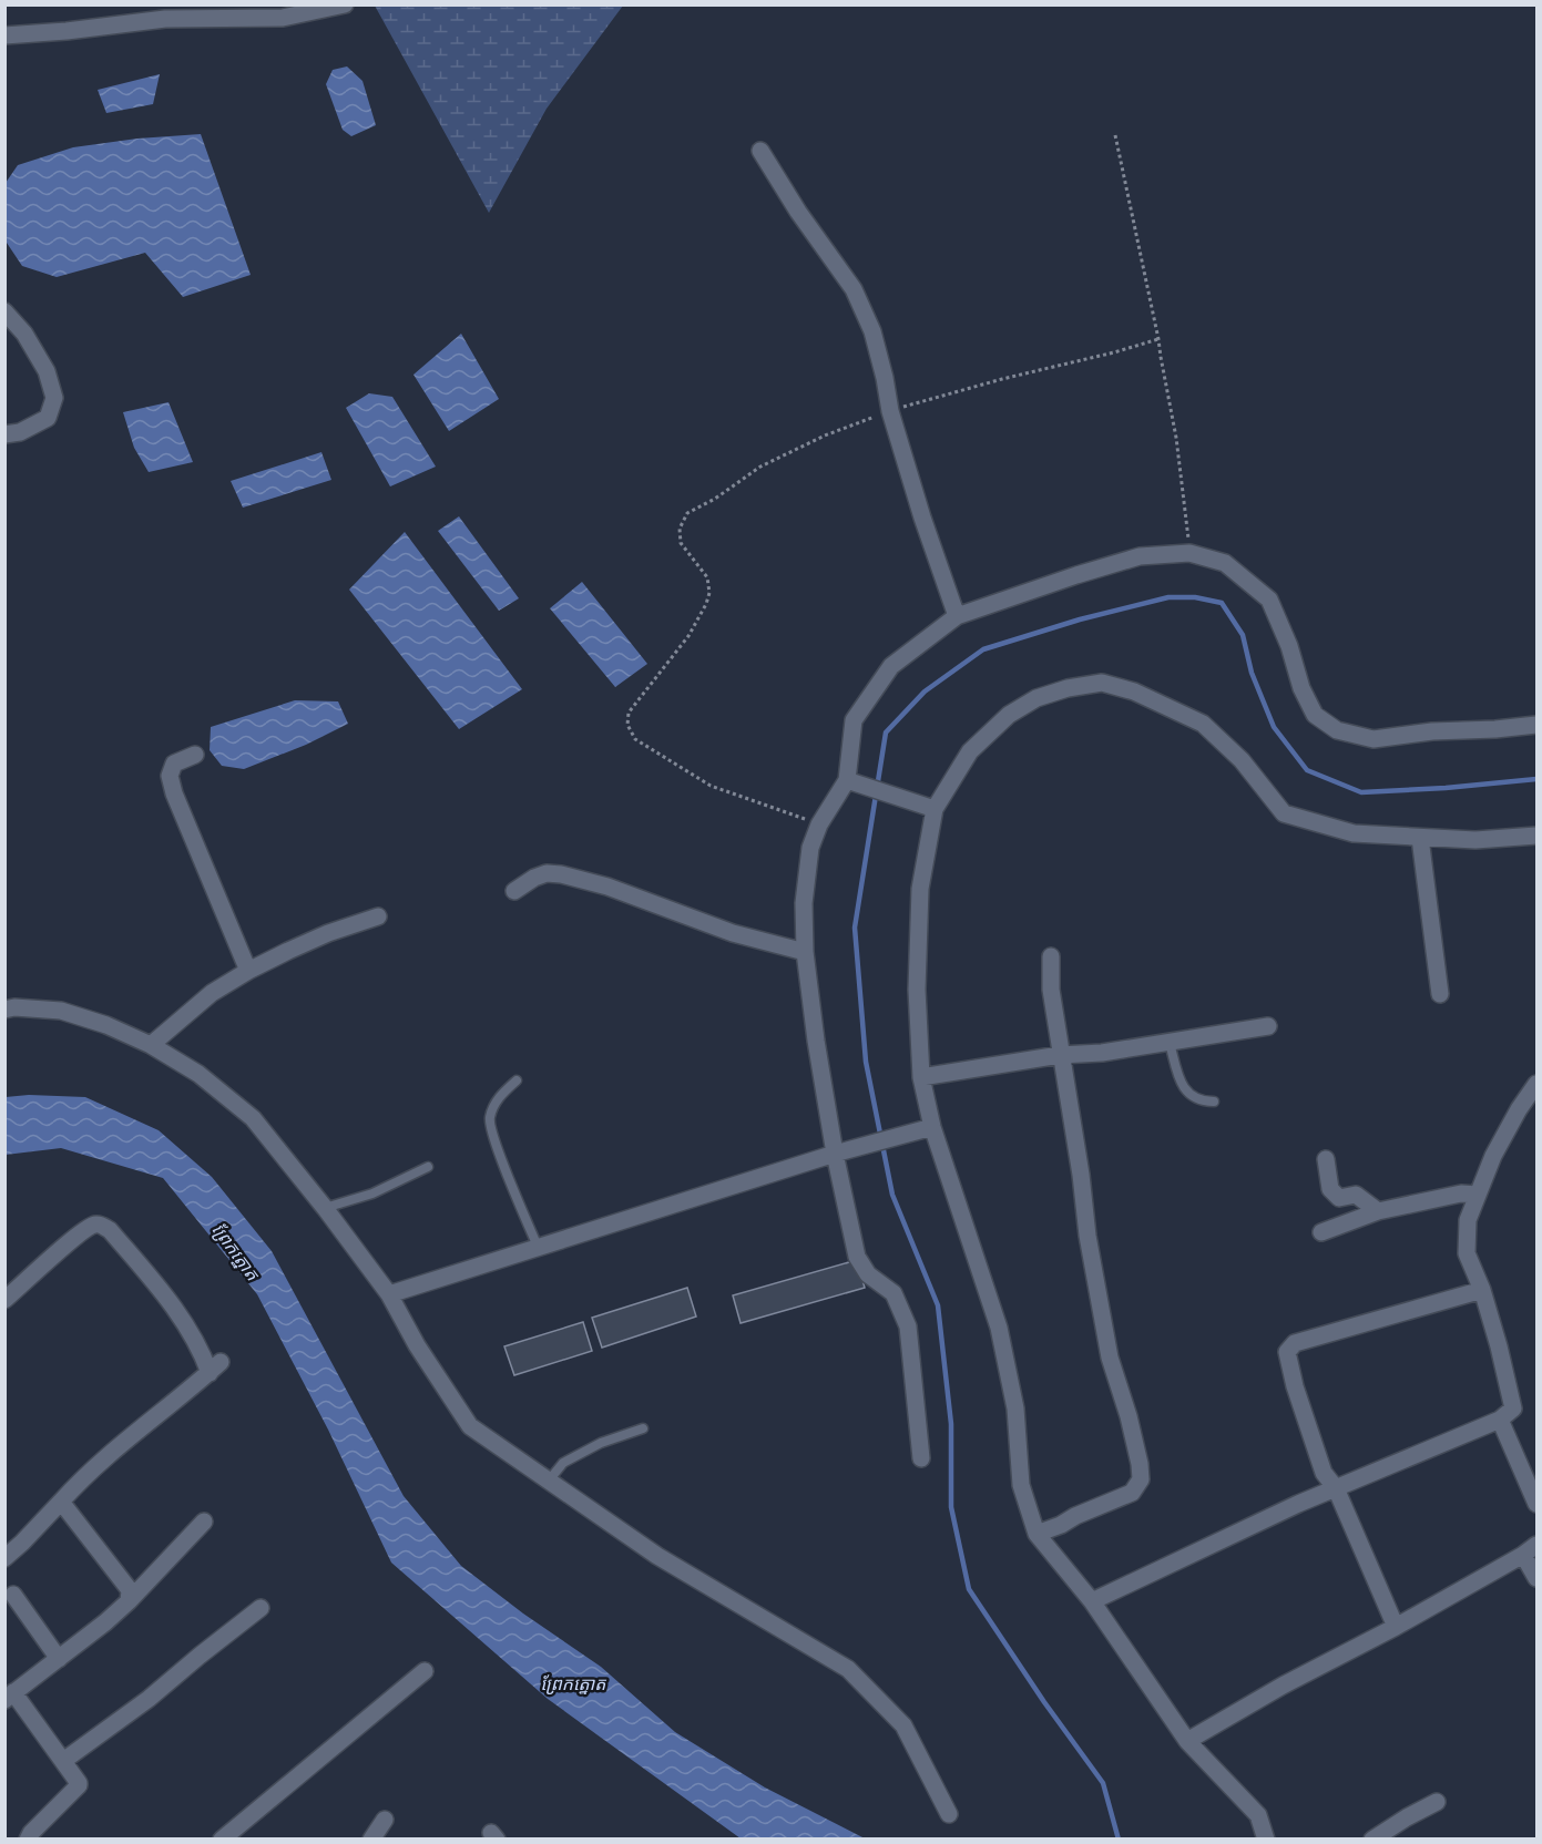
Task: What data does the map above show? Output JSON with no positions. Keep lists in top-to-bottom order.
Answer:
{
  "water": ["ព្រែកត្នោត"]
}
